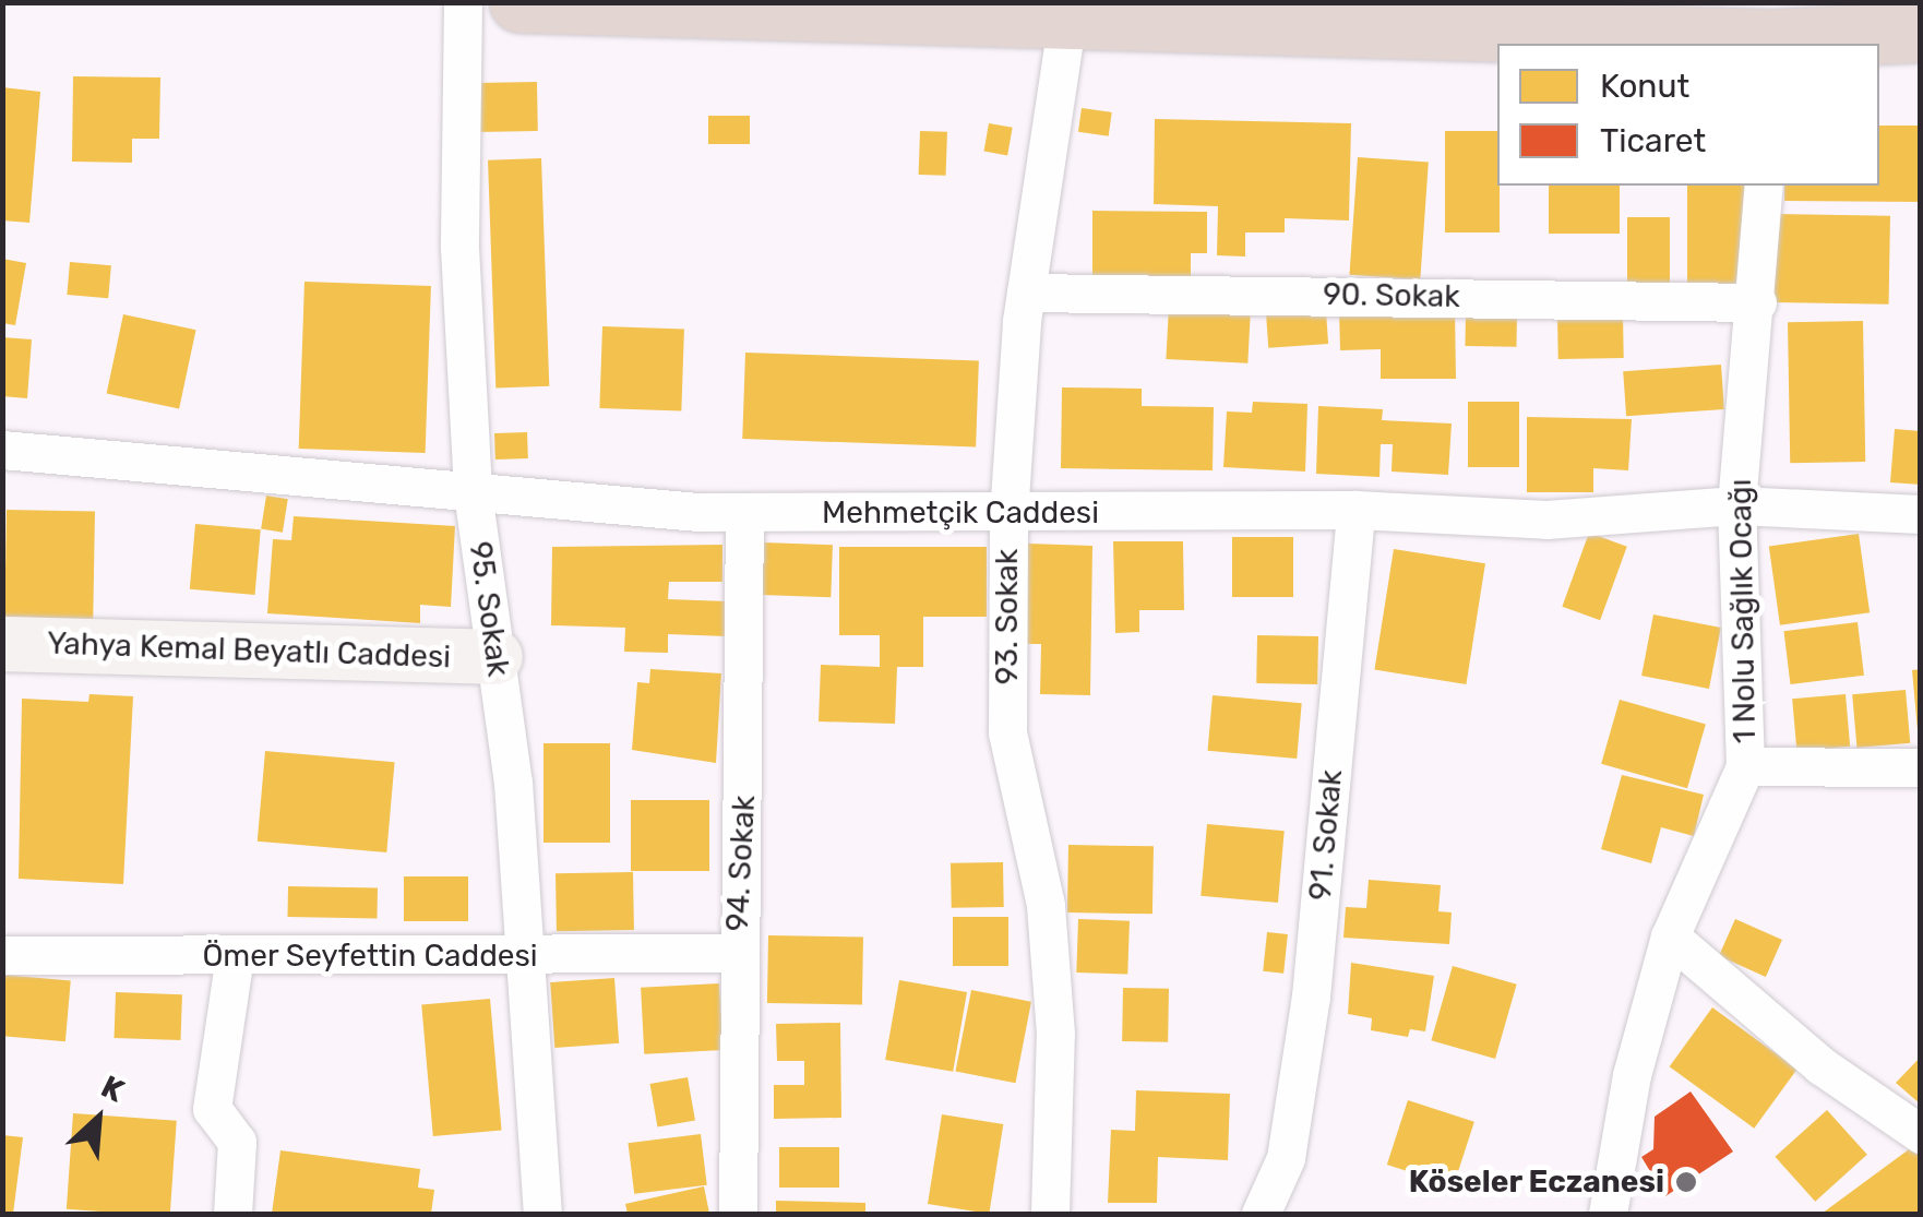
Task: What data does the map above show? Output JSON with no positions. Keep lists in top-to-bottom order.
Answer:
{
  "streets": {
    "street": [
      "90. Sokak",
      "Mehmetçik Caddesi",
      "95. Sokak",
      "1 Nolu Sağlık Ocağı",
      "93. Sokak",
      "Yahya Kemal Beyatlı Caddesi",
      "91. Sokak",
      "94. Sokak",
      "Ömer Seyfettin Caddesi"
    ]
  },
  "crossings": [
    ["90. Sokak", "1 Nolu Sağlık Ocağı"],
    ["90. Sokak", "93. Sokak"],
    ["Mehmetçik Caddesi", "95. Sokak"],
    ["Mehmetçik Caddesi", "1 Nolu Sağlık Ocağı"],
    ["Mehmetçik Caddesi", "93. Sokak"],
    ["Mehmetçik Caddesi", "91. Sokak"],
    ["Mehmetçik Caddesi", "94. Sokak"],
    ["95. Sokak", "Yahya Kemal Beyatlı Caddesi"],
    ["95. Sokak", "Ömer Seyfettin Caddesi"],
    ["94. Sokak", "Ömer Seyfettin Caddesi"]
  ],
  "places": ["Köseler Eczanesi"],
  "legend": ["Konut", "Ticaret"],
  "north": "top right"
}
